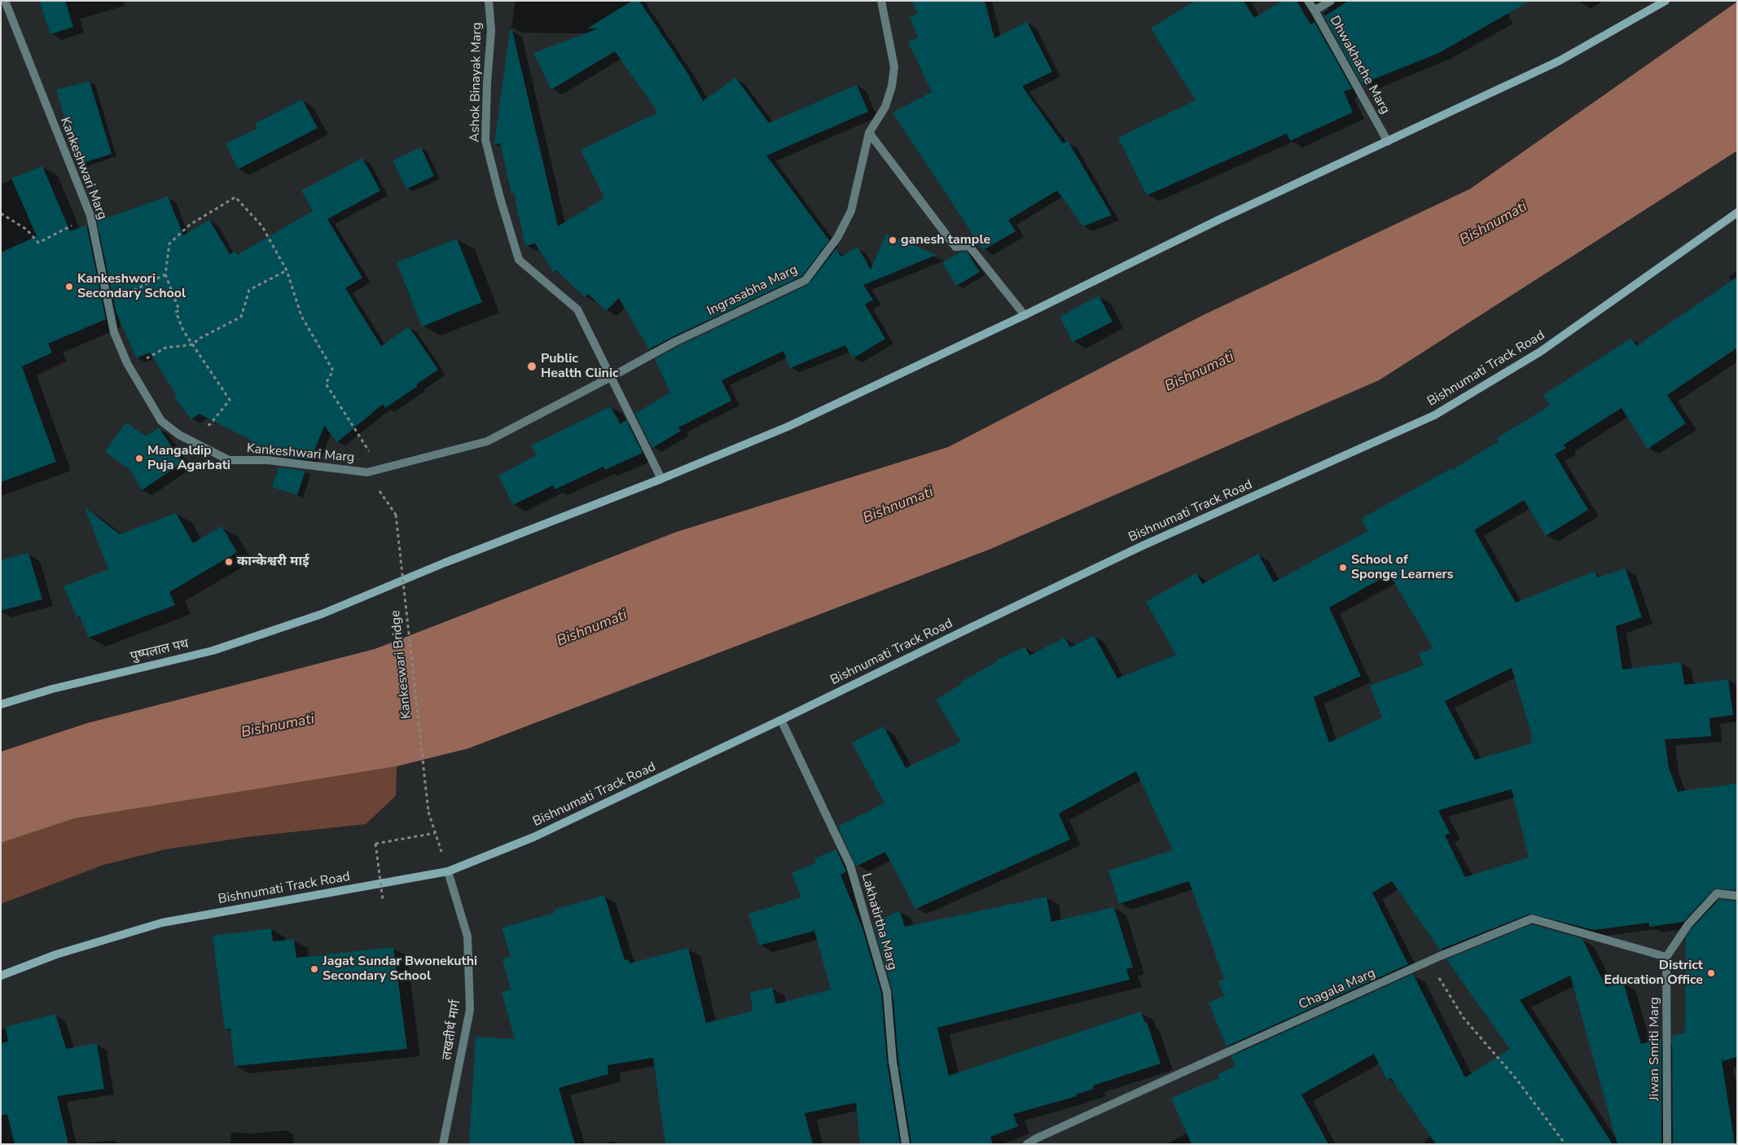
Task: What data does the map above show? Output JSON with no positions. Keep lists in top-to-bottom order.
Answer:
{
  "streets": {
    "main road": ["Bishnumati Track Road", "पुष्पलाल पथ"],
    "street": [
      "Dhwakhache Marg",
      "Ashok Binayak Marg",
      "Kankeshwari Marg",
      "Ingrasabha Marg",
      "Lakhatirtha Marg",
      "Chagala Marg",
      "लखतीर्थ मार्ग",
      "Jiwan Smriti Marg"
    ],
    "path": ["Kankeswari Bridge"]
  },
  "crossings": [
    ["Ashok Binayak Marg", "Kankeshwari Marg"],
    ["Ashok Binayak Marg", "Ingrasabha Marg"],
    ["Ashok Binayak Marg", "पुष्पलाल पथ"],
    ["Kankeshwari Marg", "Ingrasabha Marg"],
    ["Kankeshwari Marg", "Kankeswari Bridge"],
    ["Bishnumati Track Road", "Lakhatirtha Marg"],
    ["Bishnumati Track Road", "लखतीर्थ मार्ग"],
    ["Chagala Marg", "Jiwan Smriti Marg"]
  ],
  "water": ["Bishnumati"],
  "places": [
    "ganesh tample",
    "Kankeshwori Secondary School",
    "Public Health Clinic",
    "Mangaldip Puja Agarbati",
    "कान्केश्वरी माई",
    "School of Sponge Learners",
    "Jagat Sundar Bwonekuthi Secondary School",
    "District Education Office"
  ]
}
